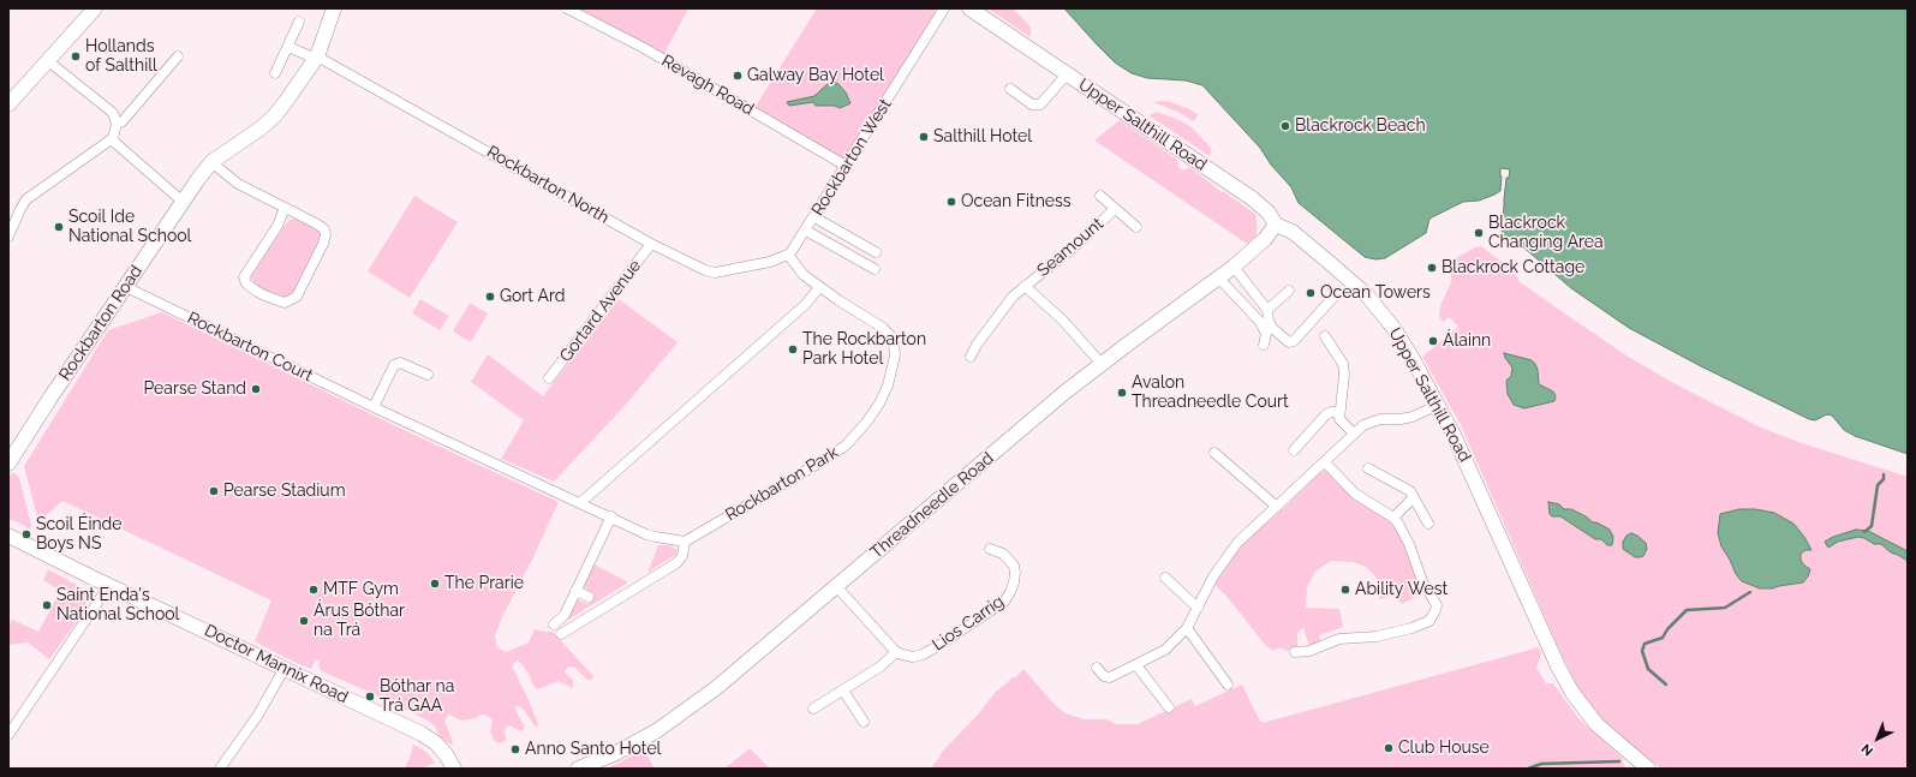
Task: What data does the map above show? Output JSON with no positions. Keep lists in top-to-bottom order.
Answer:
{
  "streets": {
    "main road": [
      "Upper Salthill Road",
      "Rockbarton Road",
      "Threadneedle Road",
      "Doctor Mannix Road"
    ],
    "street": [
      "Revagh Road",
      "Rockbarton West",
      "Rockbarton North",
      "Seamount",
      "Gortard Avenue",
      "Rockbarton Court",
      "Rockbarton Park",
      "Lios Carrig"
    ]
  },
  "crossings": [
    ["Revagh Road", "Rockbarton West"],
    ["Upper Salthill Road", "Threadneedle Road"],
    ["Rockbarton West", "Rockbarton North"],
    ["Rockbarton West", "Rockbarton Park"],
    ["Rockbarton North", "Gortard Avenue"],
    ["Rockbarton North", "Rockbarton Road"],
    ["Rockbarton North", "Rockbarton Park"],
    ["Seamount", "Threadneedle Road"],
    ["Rockbarton Road", "Rockbarton Court"]
  ],
  "places": [
    "Hollands of Salthill",
    "Galway Bay Hotel",
    "Blackrock Beach",
    "Salthill Hotel",
    "Ocean Fitness",
    "Scoil Ide National School",
    "Blackrock Changing Area",
    "Blackrock Cottage",
    "Ocean Towers",
    "Gort Ard",
    "Álainn",
    "The Rockbarton Park Hotel",
    "Pearse Stand",
    "Avalon Threadneedle Court",
    "Pearse Stadium",
    "Scoil Éinde Boys NS",
    "The Prarie",
    "MTF Gym",
    "Ability West",
    "Saint Enda's National School",
    "Árus Bóthar na Trá",
    "Bóthar na Trá GAA",
    "Club House",
    "Anno Santo Hotel"
  ],
  "north": "bottom left"
}
